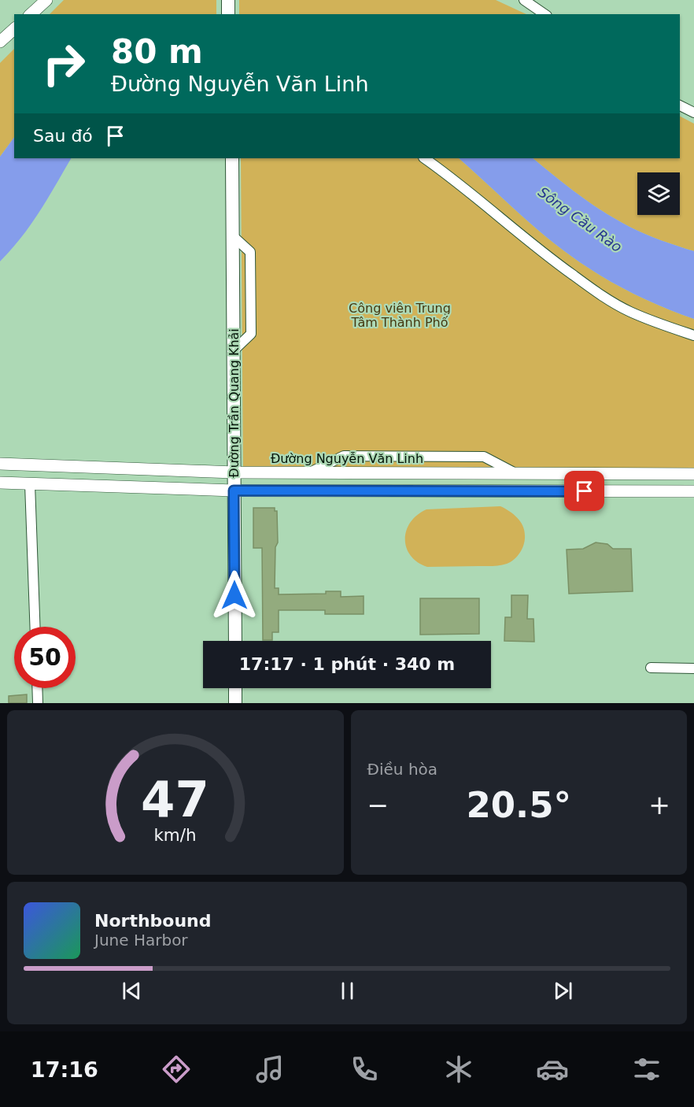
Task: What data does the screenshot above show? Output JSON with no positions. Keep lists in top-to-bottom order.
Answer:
{
  "streets": {
    "main road": ["Đường Trần Quang Khải"],
    "street": ["Đường Nguyễn Văn Linh"]
  },
  "crossings": [
    ["Đường Trần Quang Khải", "Đường Nguyễn Văn Linh"]
  ],
  "water": ["Sông Cầu Rào"],
  "parks": ["Công viên Trung Tâm Thành Phố"],
  "page": {
    "turn": ["80 m", "Đường Nguyễn Văn Linh"],
    "then": "Sau đó",
    "limit": "50",
    "trip": "17:17 · 1 phút · 340 m",
    "tile": "Điều hòa",
    "heat": ["−", "20.5°", "+"],
    "song": ["Northbound", "June Harbor"],
    "tabs": "17:16",
    "gauge": ["47", "km/h"]
  }
}
